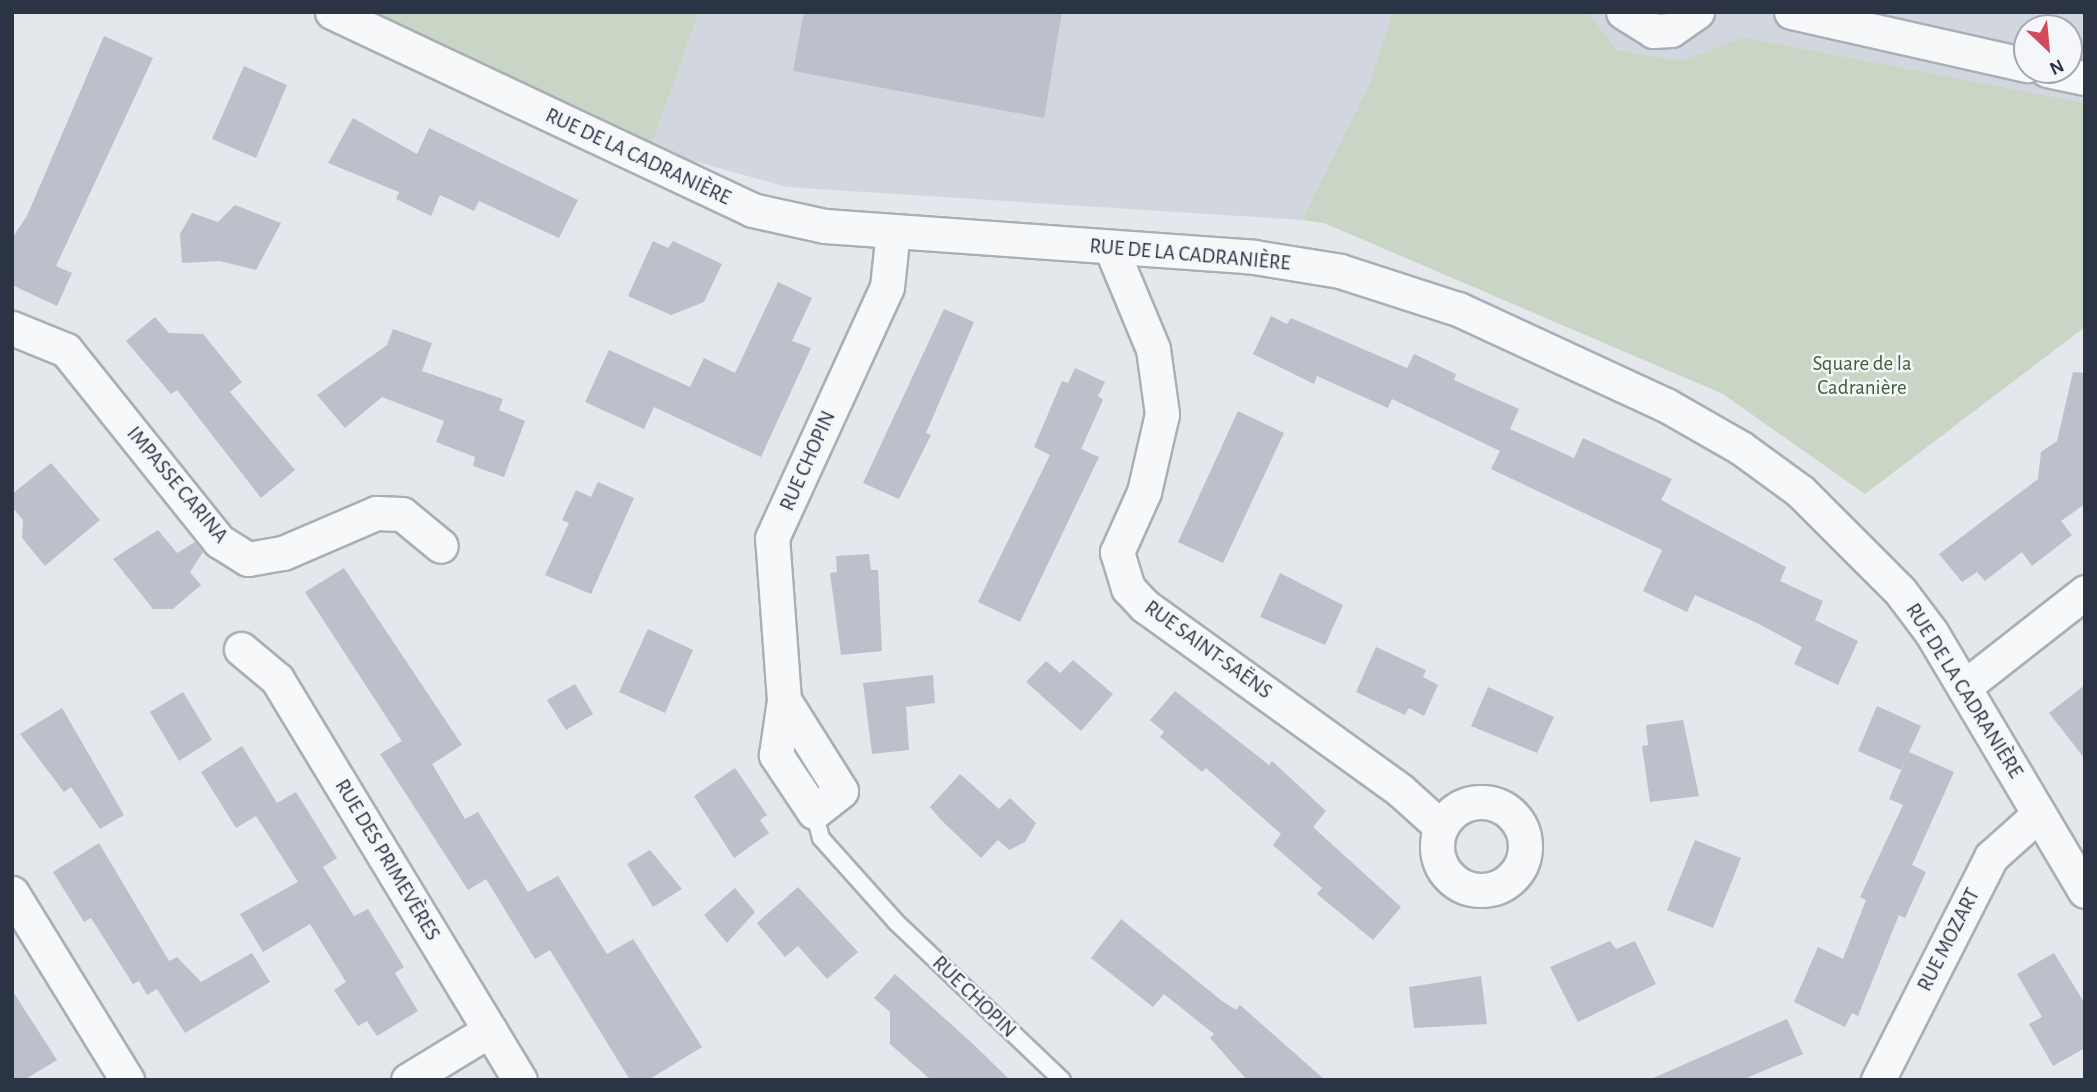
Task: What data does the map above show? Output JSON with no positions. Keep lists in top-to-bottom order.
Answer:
{
  "streets": {
    "street": [
      "RUE DE LA CADRANIÈRE",
      "RUE CHOPIN",
      "IMPASSE CARINA",
      "RUE SAINT-SAËNS",
      "RUE DES PRIMEVÈRES",
      "RUE MOZART"
    ]
  },
  "crossings": [
    ["RUE DE LA CADRANIÈRE", "RUE CHOPIN"],
    ["RUE DE LA CADRANIÈRE", "RUE SAINT-SAËNS"],
    ["RUE DE LA CADRANIÈRE", "RUE MOZART"]
  ],
  "parks": ["Square de la Cadranière"],
  "north": "bottom right"
}
